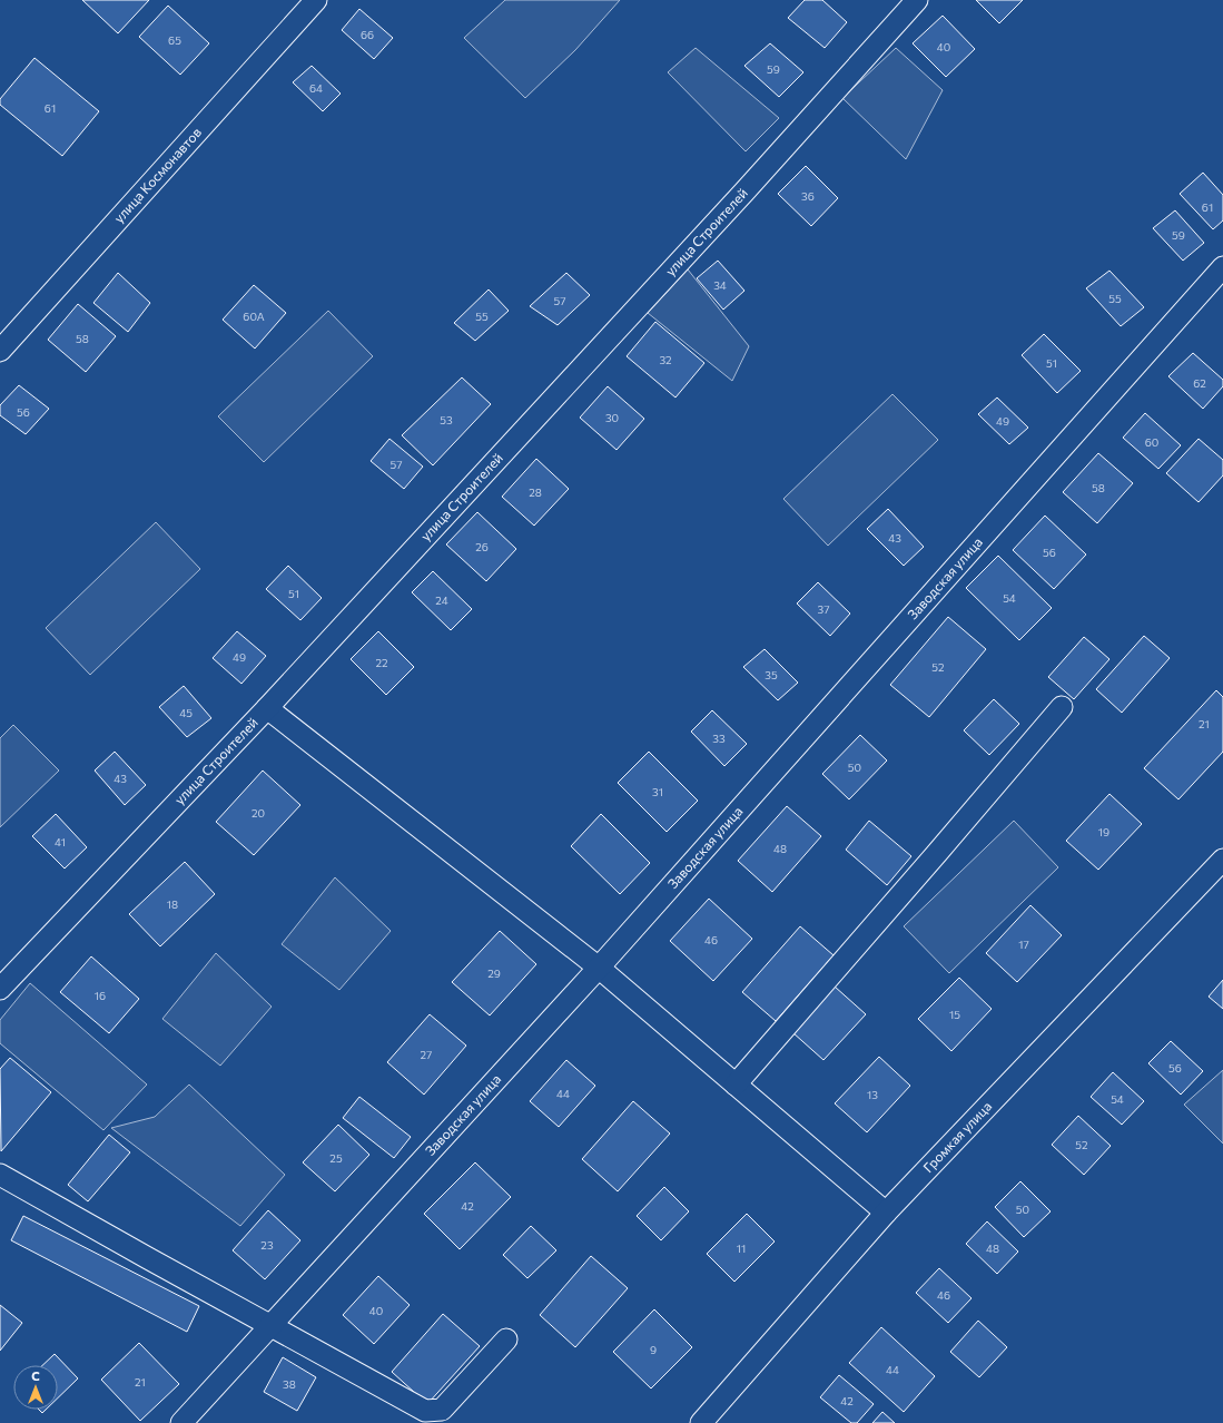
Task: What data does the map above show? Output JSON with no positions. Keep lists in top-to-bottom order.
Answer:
{
  "streets": {
    "street": [
      "улица Космонавтов",
      "улица Строителей",
      "Заводская улица",
      "Громкая улица"
    ]
  },
  "house_numbers": [
    "66",
    "65",
    "40",
    "59",
    "64",
    "61",
    "36",
    "61",
    "59",
    "34",
    "55",
    "57",
    "60А",
    "55",
    "58",
    "32",
    "51",
    "62",
    "56",
    "30",
    "53",
    "49",
    "60",
    "57",
    "58",
    "28",
    "43",
    "26",
    "56",
    "51",
    "54",
    "24",
    "37",
    "49",
    "22",
    "52",
    "35",
    "45",
    "21",
    "33",
    "50",
    "43",
    "31",
    "20",
    "19",
    "41",
    "48",
    "18",
    "46",
    "17",
    "29",
    "16",
    "15",
    "27",
    "56",
    "44",
    "13",
    "54",
    "52",
    "25",
    "42",
    "50",
    "23",
    "11",
    "48",
    "46",
    "40",
    "9",
    "44",
    "21",
    "38",
    "42"
  ],
  "north": "top"
}
